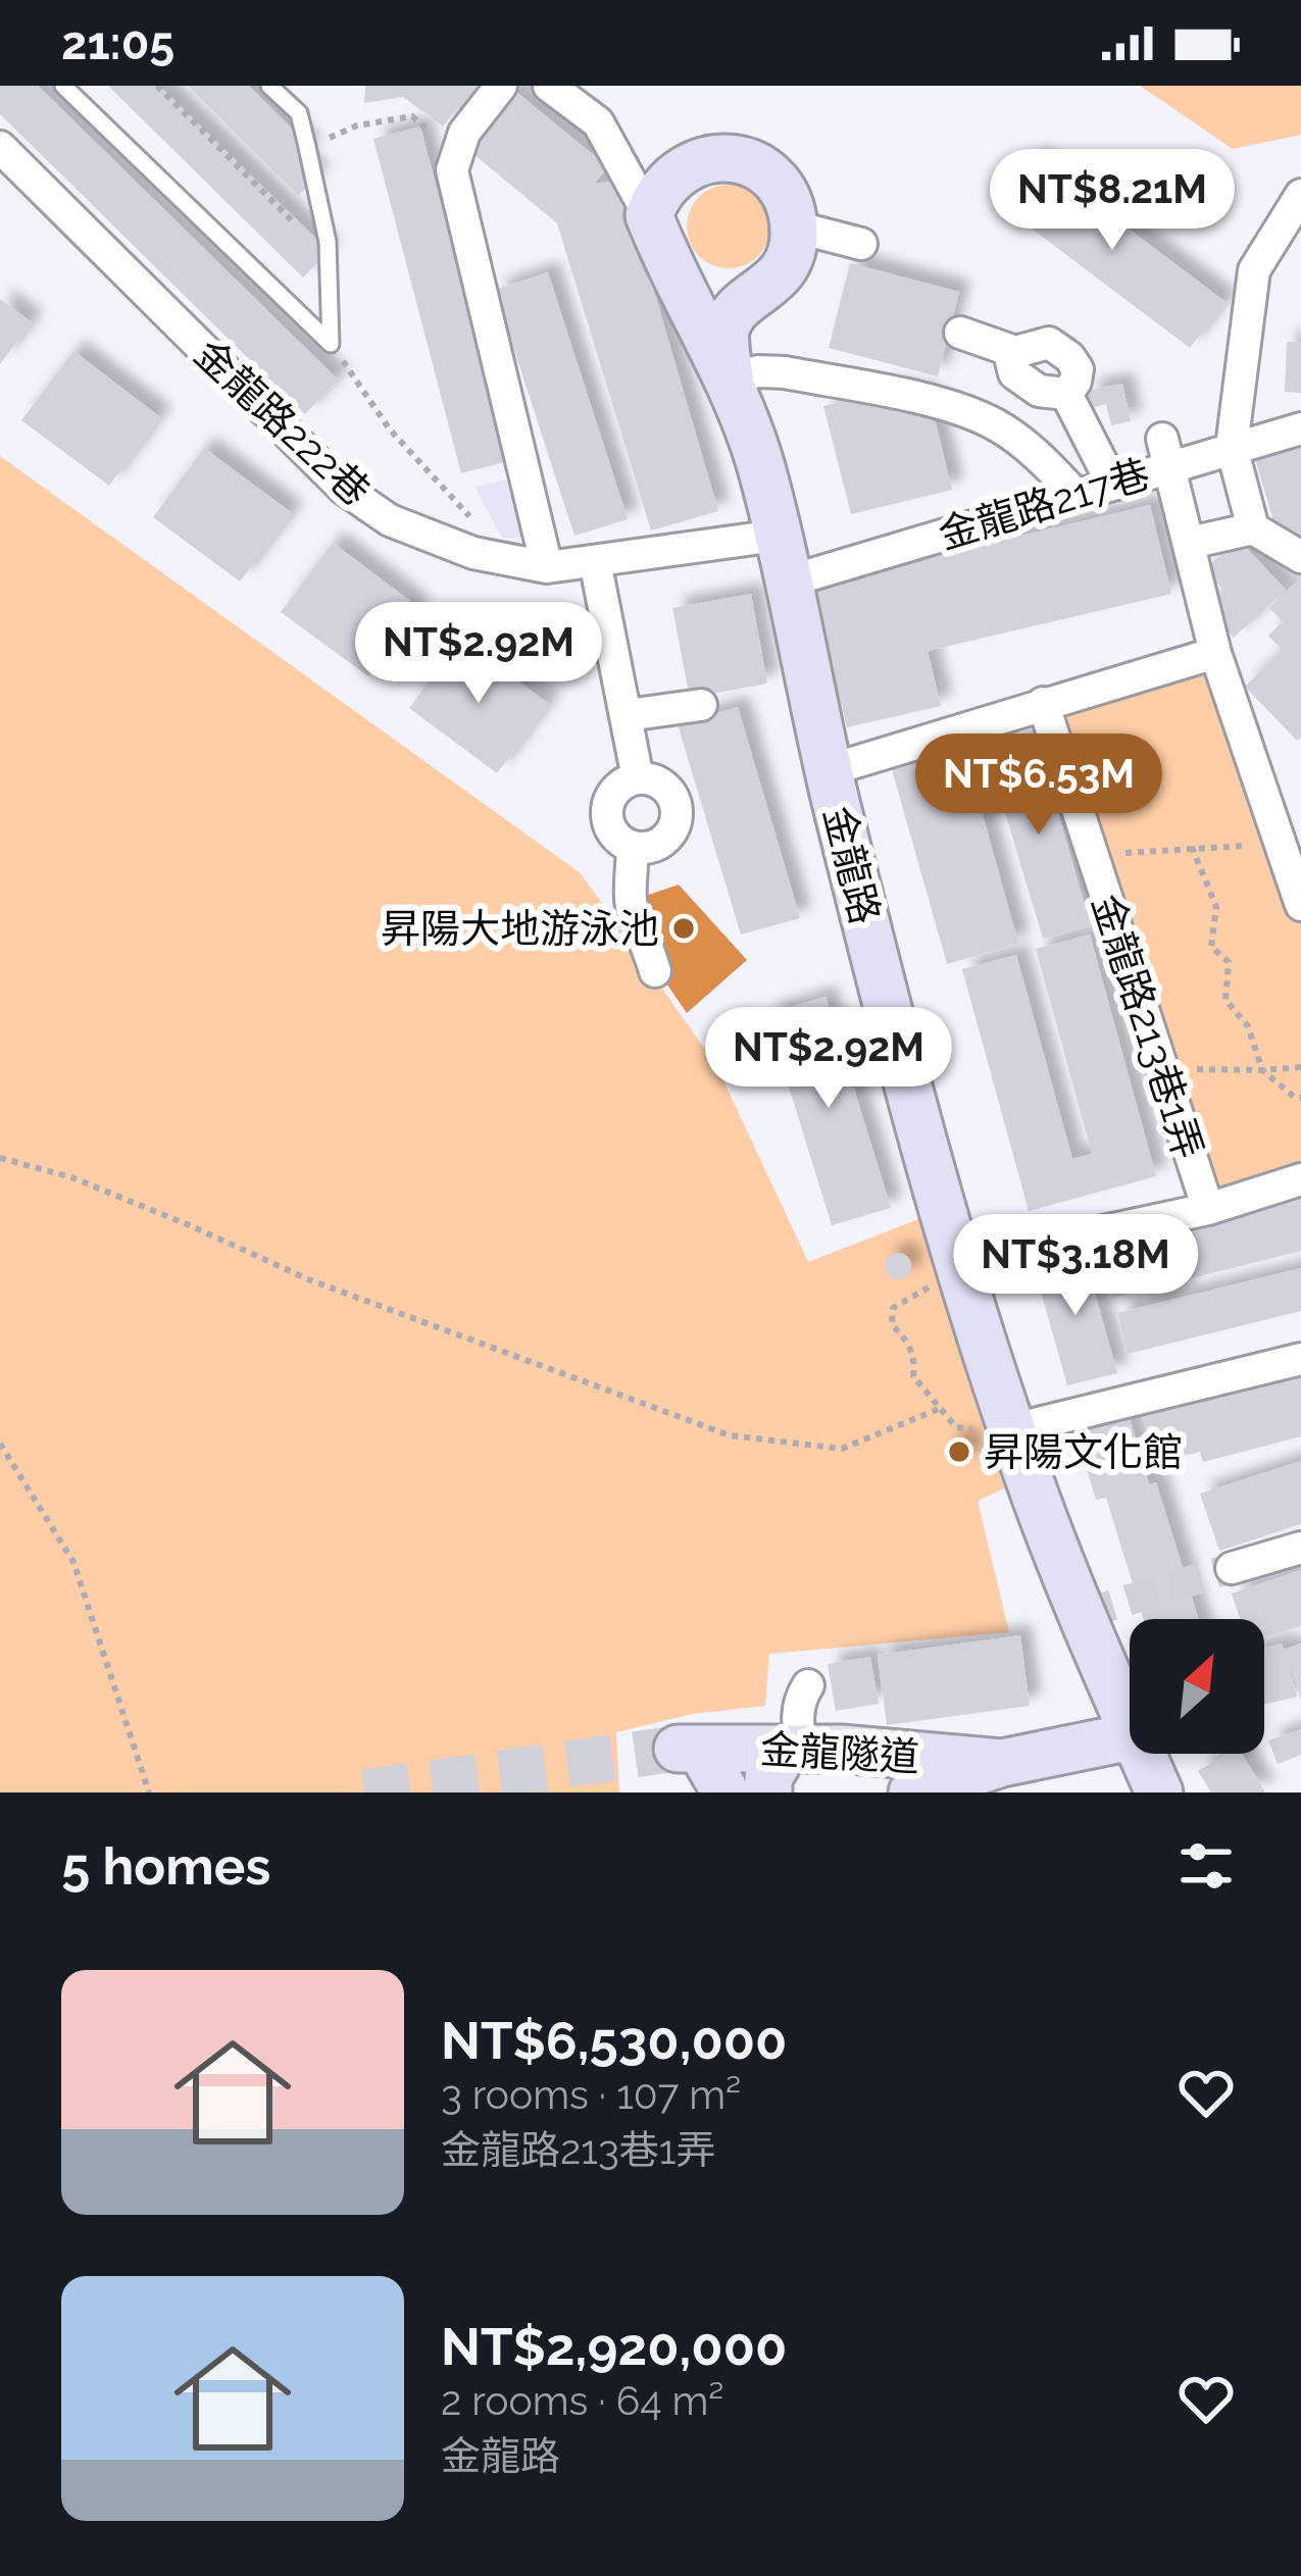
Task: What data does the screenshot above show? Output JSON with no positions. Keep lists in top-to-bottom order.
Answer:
{
  "streets": {
    "street": [
      "金龍路222巷",
      "金龍路217巷",
      "金龍路",
      "金龍路213巷1弄",
      "金龍隧道"
    ]
  },
  "crossings": [
    ["金龍路222巷", "金龍路"],
    ["金龍路217巷", "金龍路"]
  ],
  "places": ["昇陽大地游泳池", "昇陽文化館"],
  "north": "top right",
  "page": {
    "status": "21:05",
    "price": [
      "NT$8.21M",
      "NT$2.92M",
      "NT$6.53M",
      "NT$2.92M",
      "NT$3.18M"
    ],
    "heading": "5 homes",
    "list": [
      {
        "name": "NT$6,530,000",
        "note": "3 rooms · 107 m² · 金龍路213巷1弄"
      },
      {
        "name": "NT$2,920,000",
        "note": "2 rooms · 64 m² · 金龍路"
      }
    ]
  }
}
